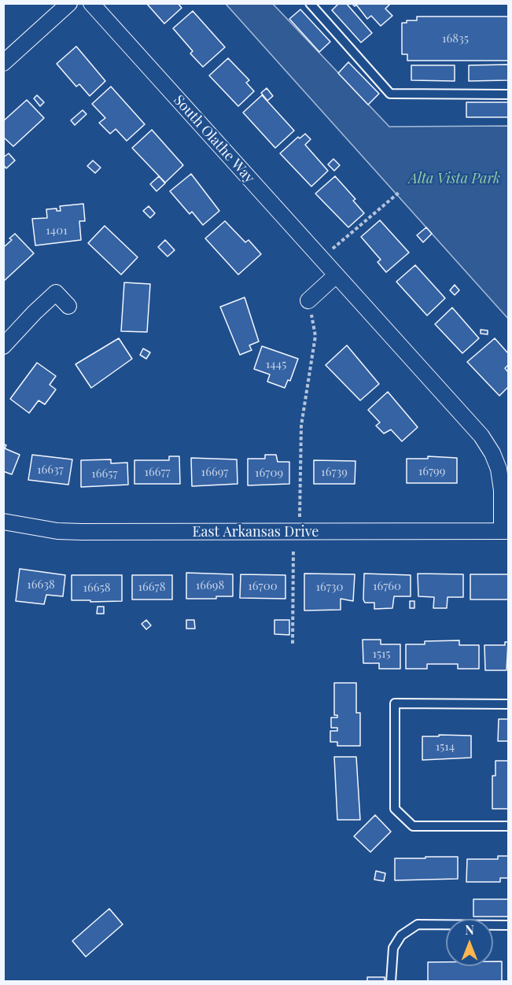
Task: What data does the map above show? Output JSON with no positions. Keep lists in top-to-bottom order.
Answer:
{
  "streets": {
    "street": ["South Olathe Way", "East Arkansas Drive"]
  },
  "crossings": [
    ["South Olathe Way", "East Arkansas Drive"]
  ],
  "parks": ["Alta Vista Park"],
  "house_numbers": [
    "16835",
    "1401",
    "1445",
    "16637",
    "16799",
    "16677",
    "16697",
    "16739",
    "16709",
    "16657",
    "16638",
    "16698",
    "16700",
    "16760",
    "16678",
    "16730",
    "16658",
    "1515",
    "1514"
  ],
  "north": "top"
}
